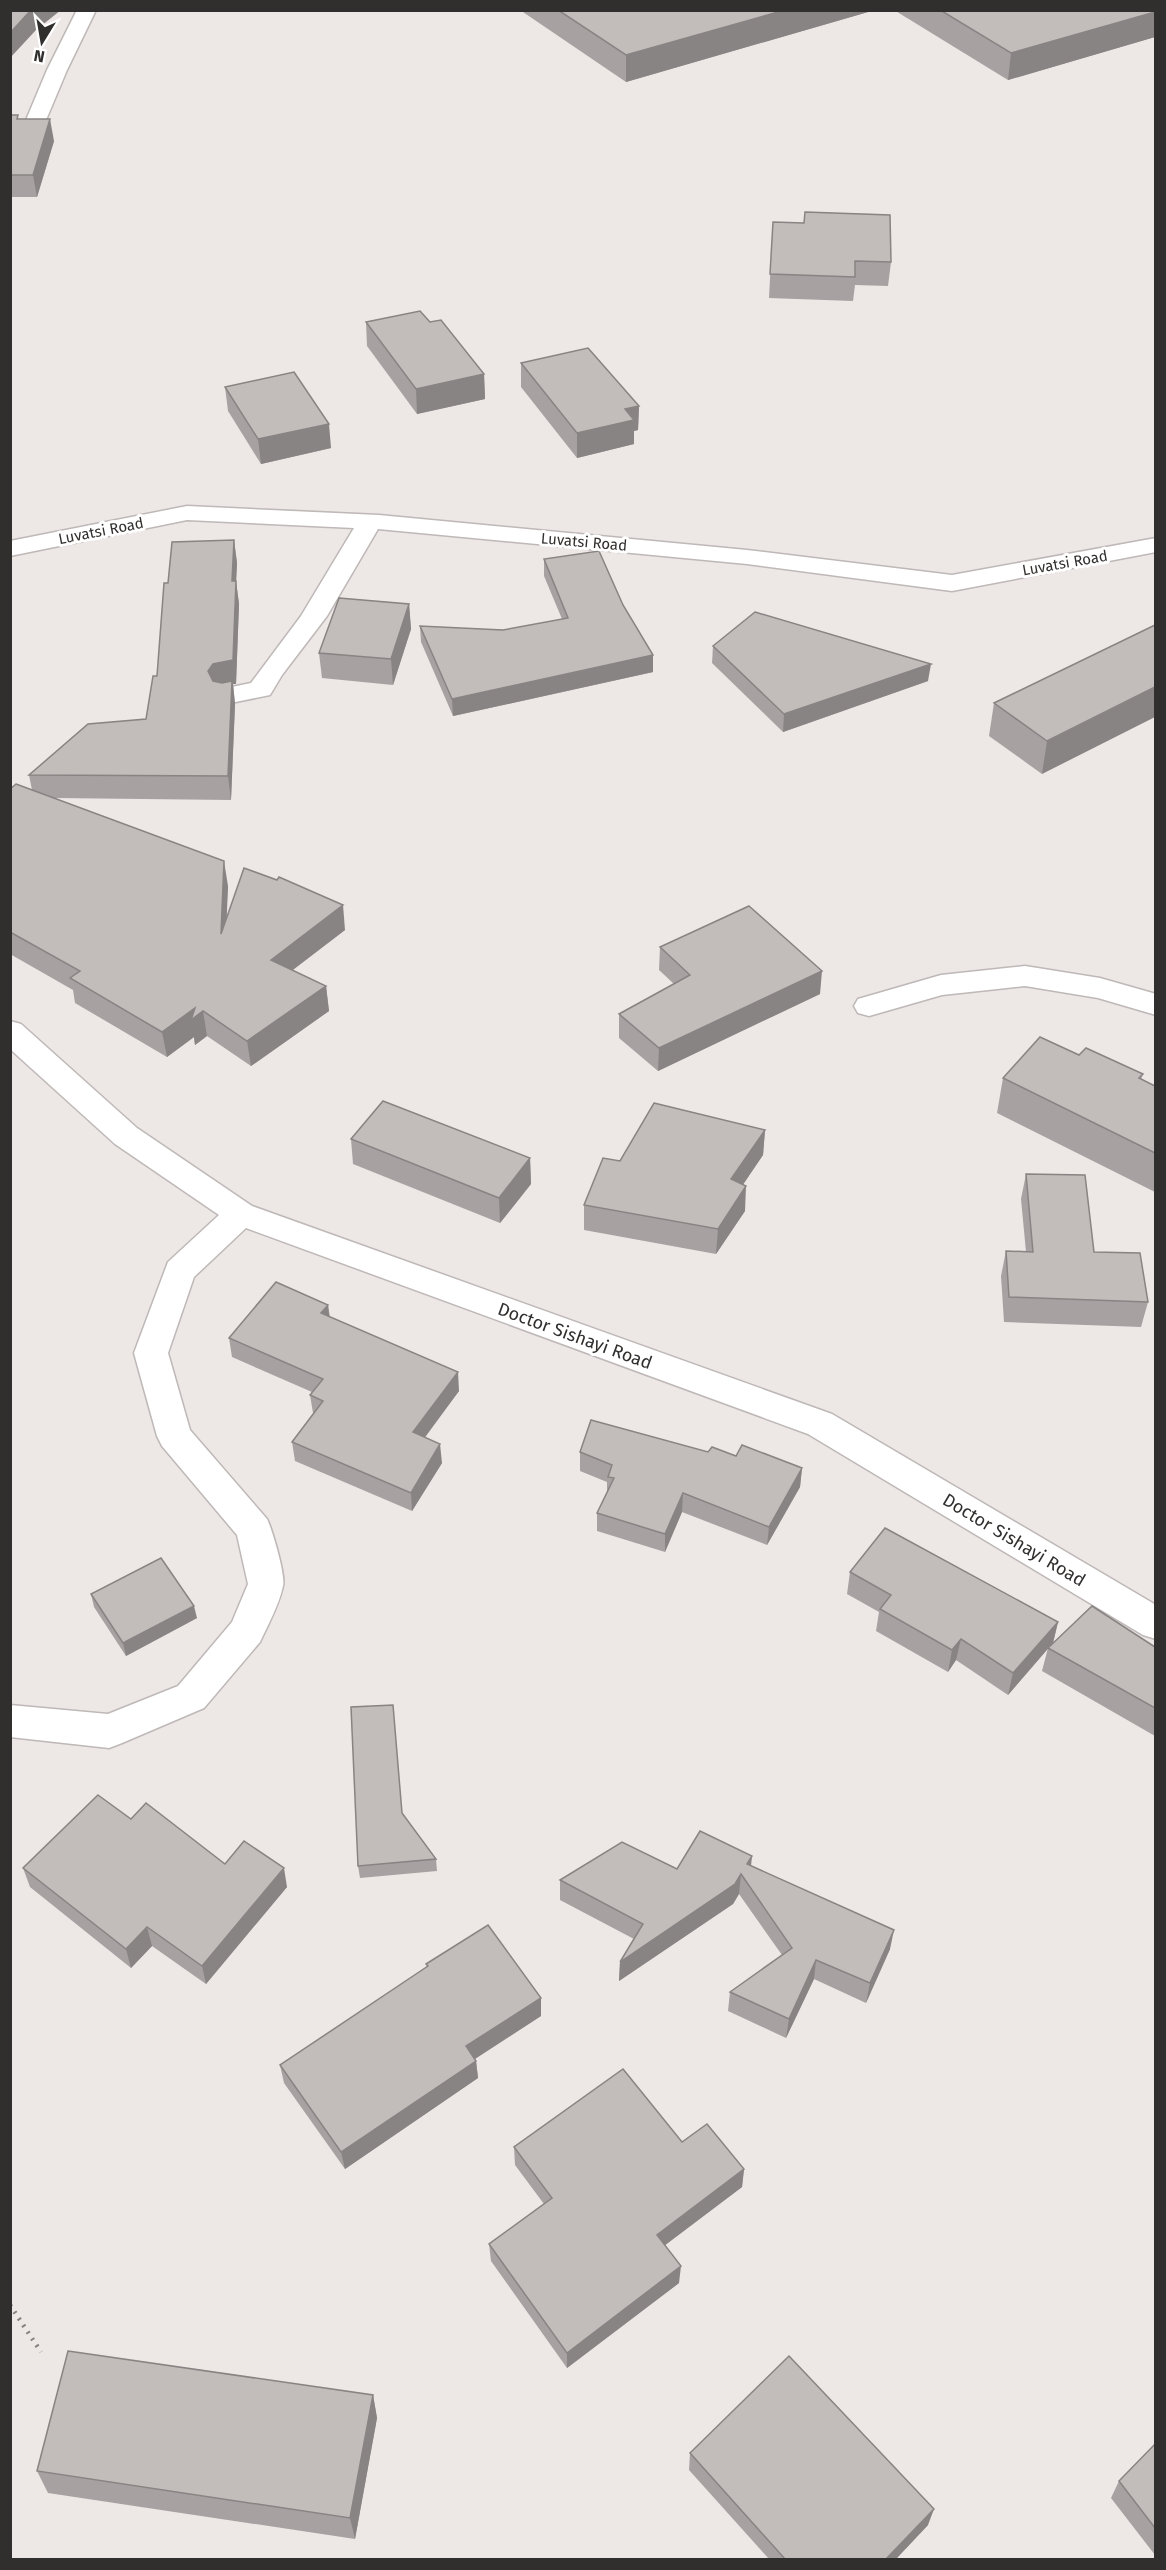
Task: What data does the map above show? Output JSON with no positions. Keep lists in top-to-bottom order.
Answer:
{
  "streets": {
    "street": ["Luvatsi Road", "Doctor Sishayi Road"]
  },
  "north": "bottom"
}
